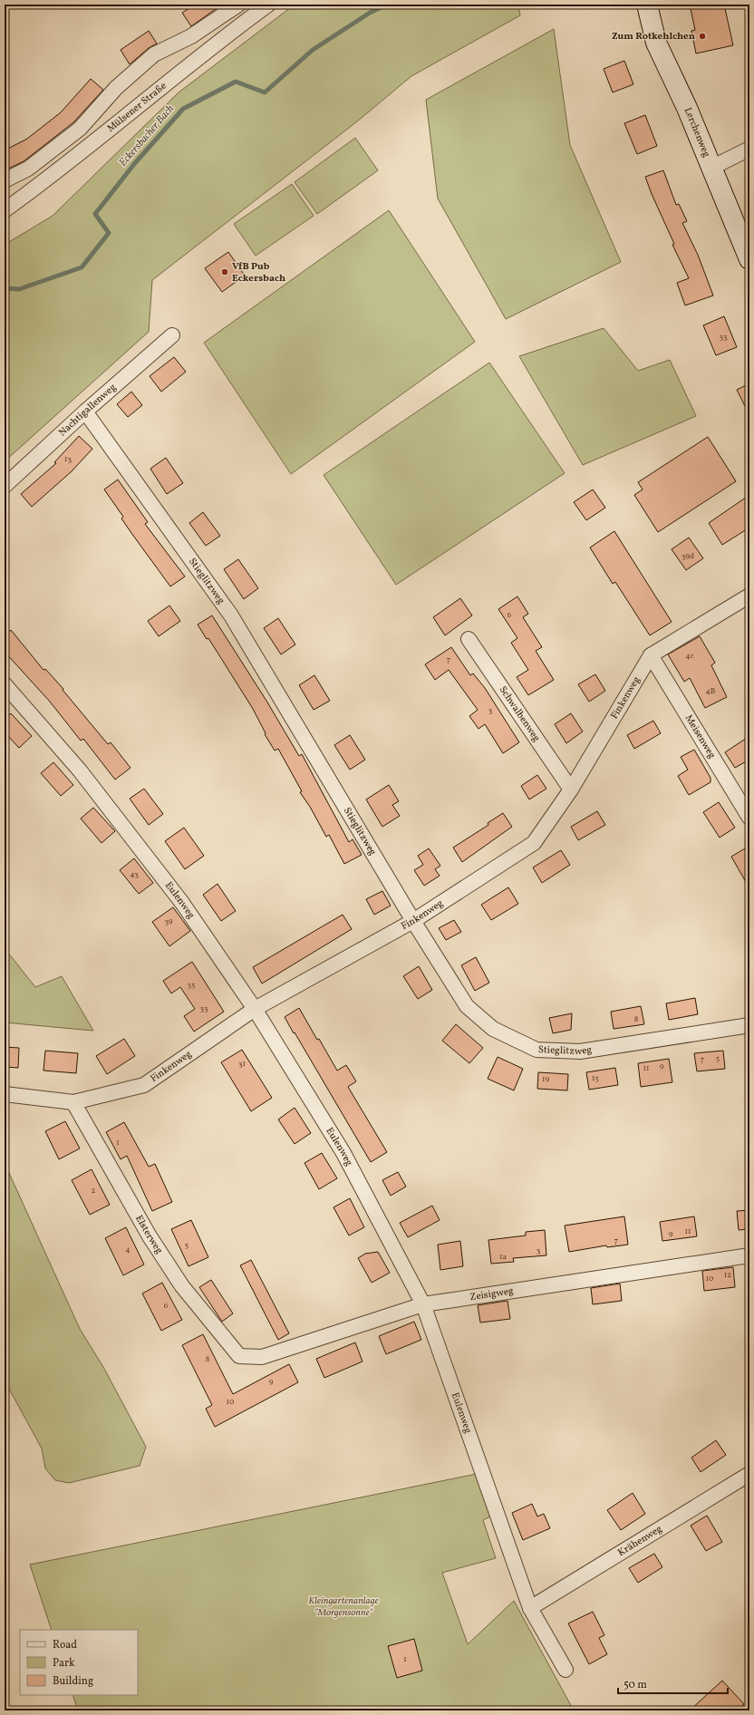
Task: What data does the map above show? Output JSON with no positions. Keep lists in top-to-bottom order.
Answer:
{
  "streets": {
    "street": [
      "Mülsener Straße",
      "Lerchenweg",
      "Nachtigallenweg",
      "Stieglitzweg",
      "Finkenweg",
      "Schwalbenweg",
      "Meisenweg",
      "Eulenweg",
      "Elsterweg",
      "Zeisigweg",
      "Krähenweg"
    ]
  },
  "crossings": [
    ["Nachtigallenweg", "Stieglitzweg"],
    ["Stieglitzweg", "Finkenweg"],
    ["Finkenweg", "Schwalbenweg"],
    ["Finkenweg", "Meisenweg"],
    ["Finkenweg", "Eulenweg"],
    ["Finkenweg", "Elsterweg"],
    ["Eulenweg", "Zeisigweg"],
    ["Eulenweg", "Krähenweg"],
    ["Elsterweg", "Zeisigweg"]
  ],
  "water": ["Eckersbacher Bach"],
  "parks": ["Kleingartenanlage \"Morgensonne\""],
  "places": ["Zum Rotkehlchen", "VfB Pub Eckersbach"],
  "house_numbers": [
    "33",
    "13",
    "39d",
    "6",
    "4c",
    "7",
    "4B",
    "3",
    "43",
    "39",
    "35",
    "33",
    "8",
    "5",
    "7",
    "31",
    "9",
    "11",
    "15",
    "19",
    "1",
    "2",
    "11",
    "9",
    "7",
    "5",
    "4",
    "3",
    "1a",
    "12",
    "10",
    "6",
    "8",
    "9",
    "10",
    "1"
  ],
  "legend": ["Road", "Park", "Building"],
  "scale_bar": "50 m"
}
